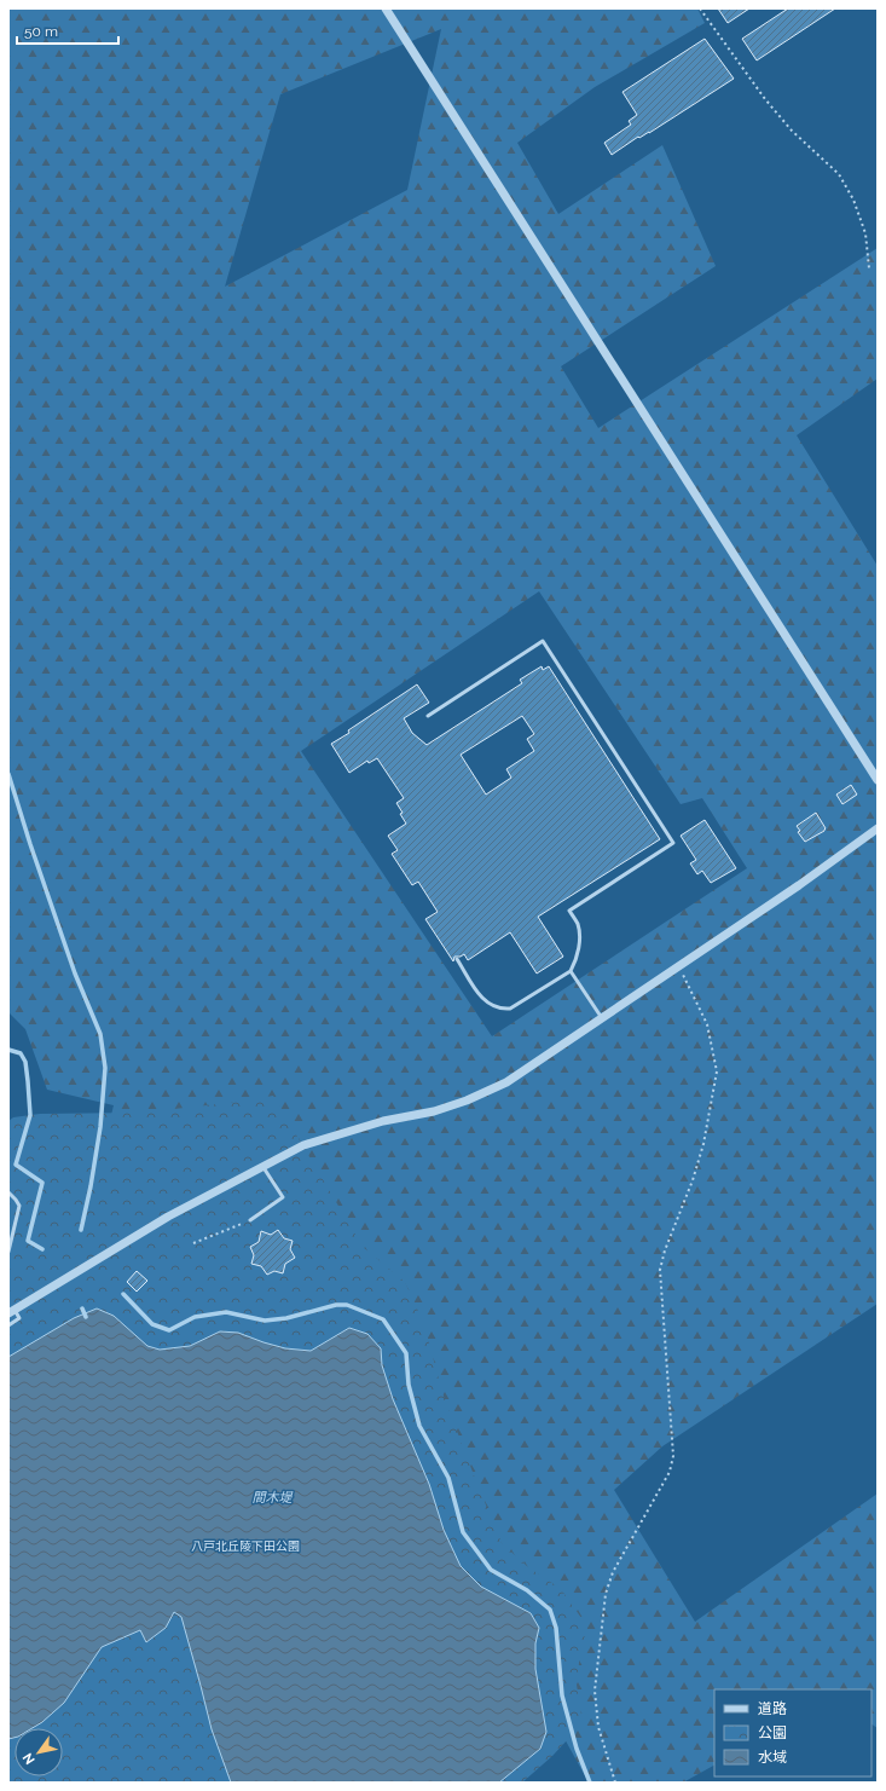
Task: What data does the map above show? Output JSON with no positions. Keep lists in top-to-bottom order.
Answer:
{
  "water": ["間木堤"],
  "parks": ["八戸北丘陵下田公園"],
  "legend": ["道路", "公園", "水域"],
  "scale_bar": "50 m",
  "north": "bottom left"
}
